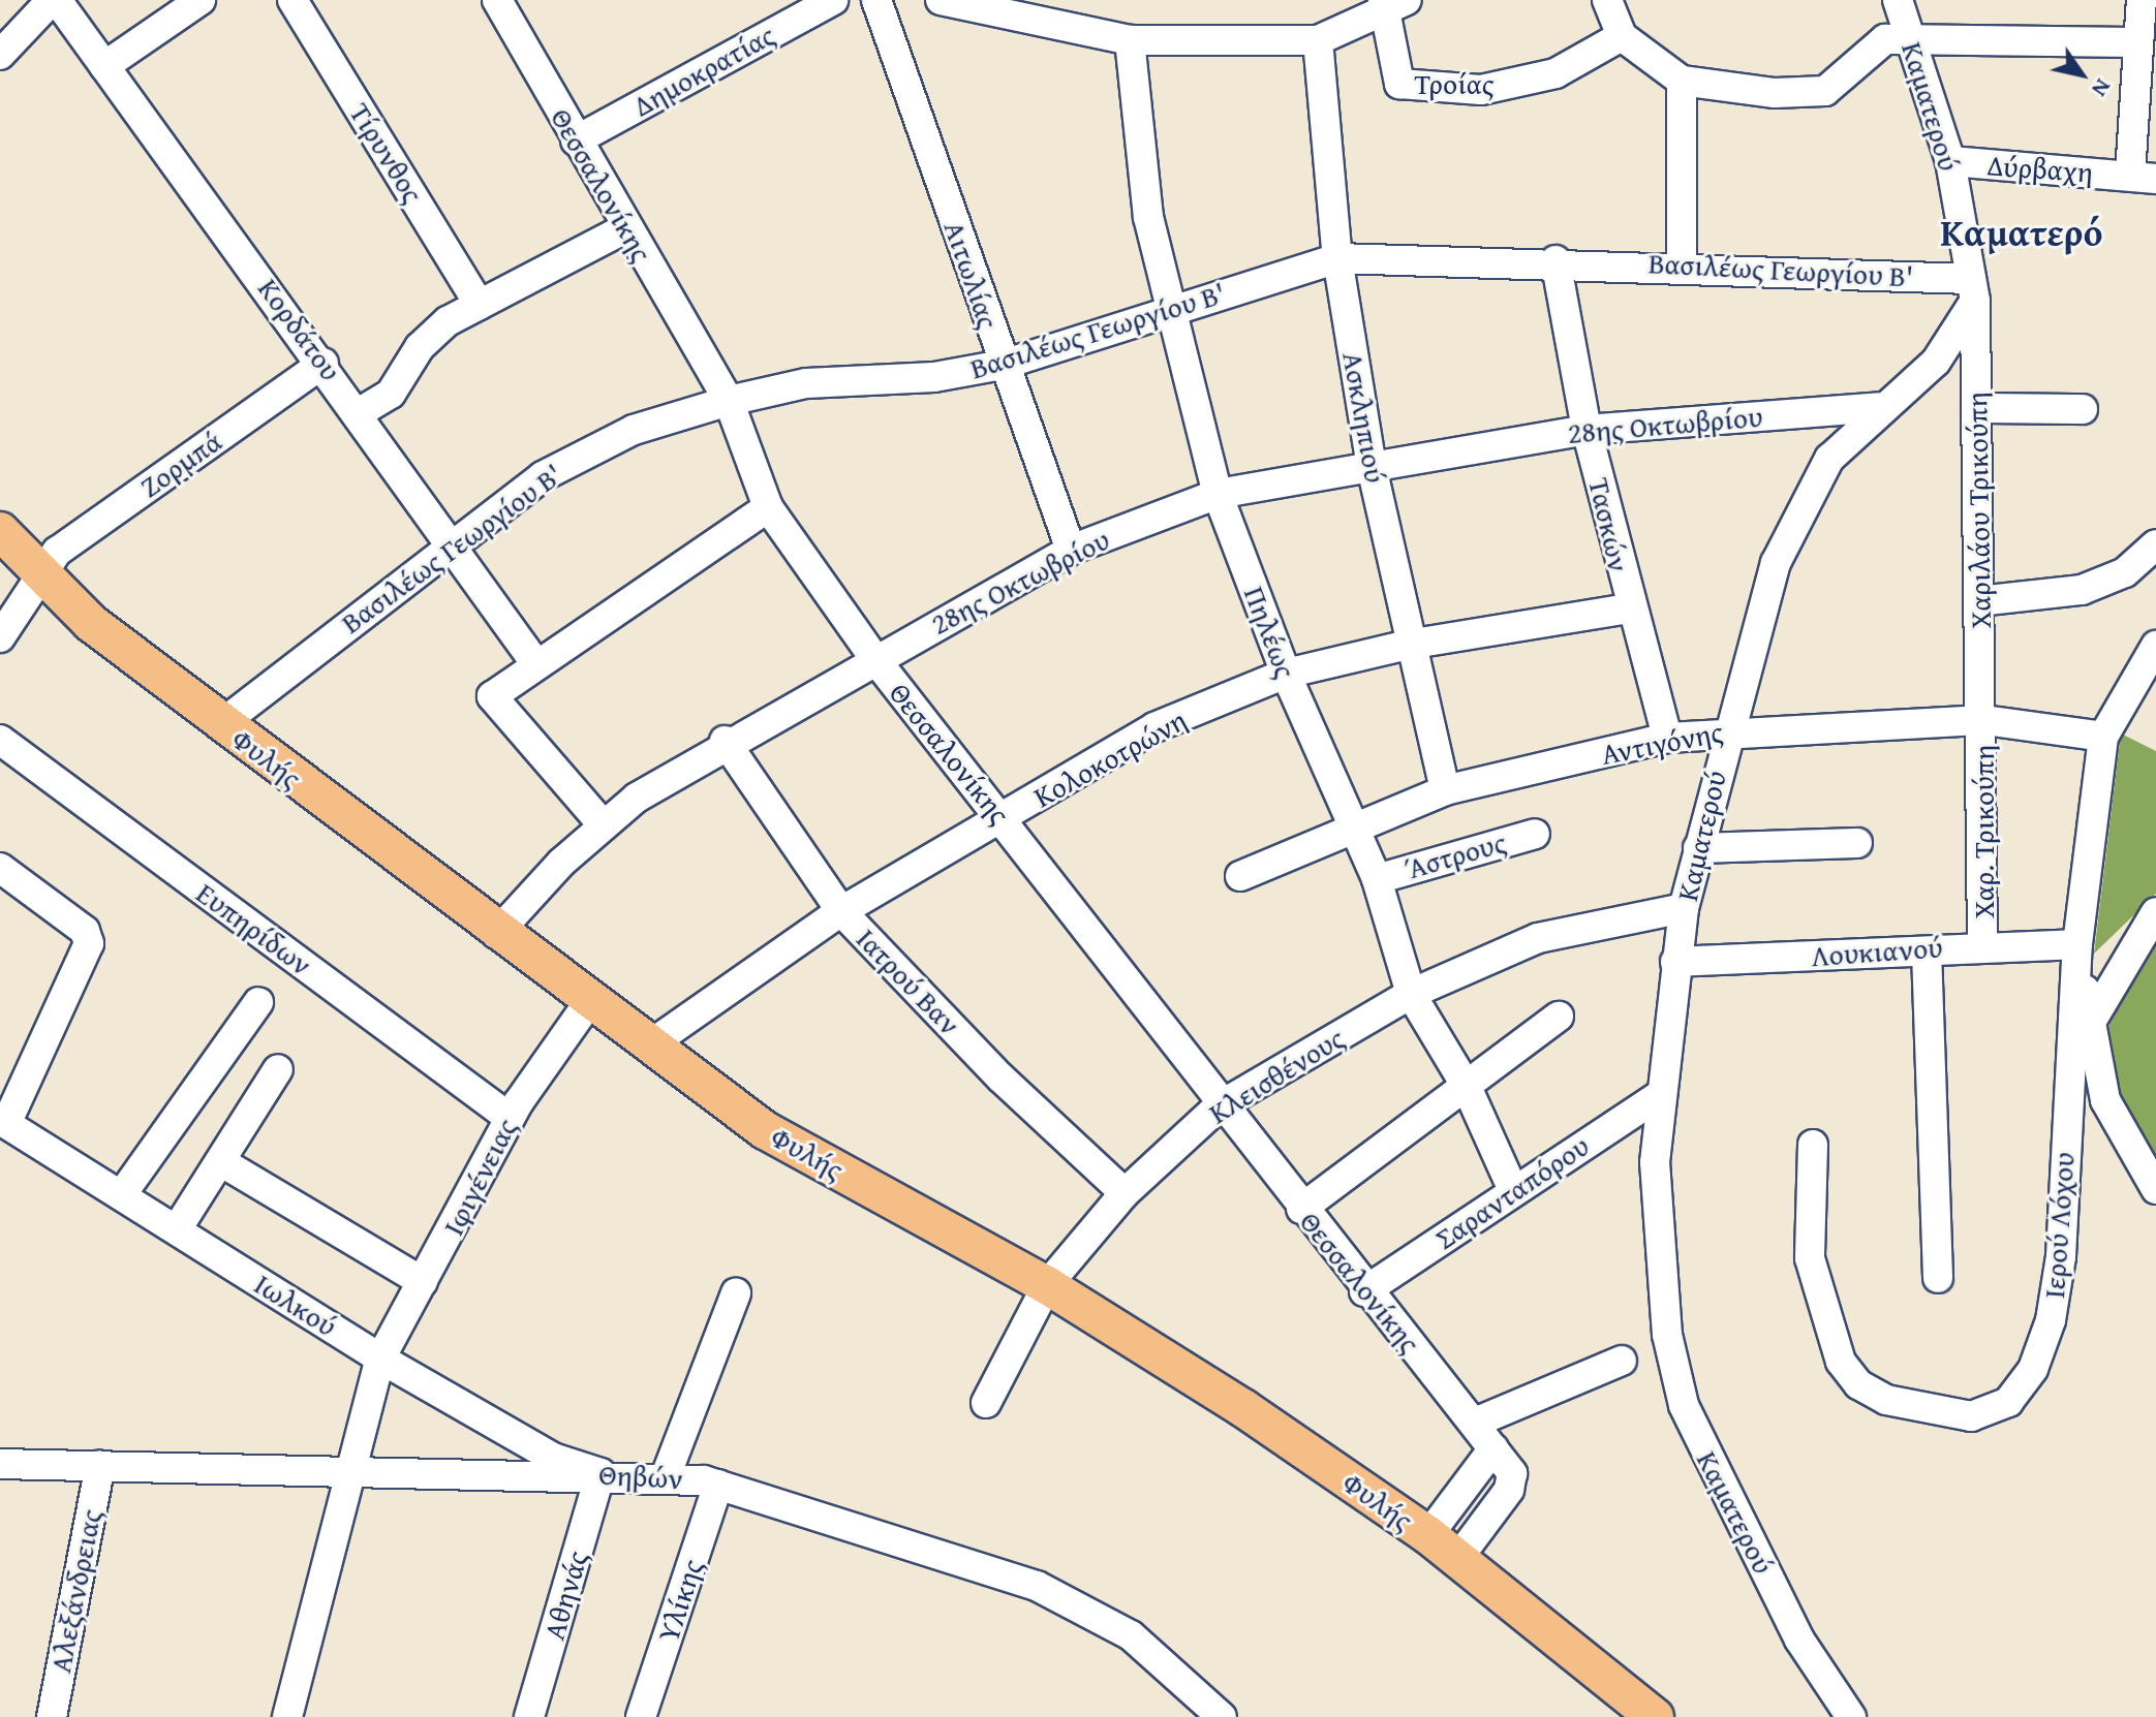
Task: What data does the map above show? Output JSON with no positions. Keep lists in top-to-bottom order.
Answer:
{
  "streets": {
    "main road": ["Φυλής"],
    "street": [
      "Δημοκρατίας",
      "Τροίας",
      "Καματερού",
      "Τίρυνθος",
      "Δύρβαχη",
      "Θεσσαλονίκης",
      "Βασιλέως Γεωργίου Β'",
      "Αιτωλίας",
      "Κορδάτου",
      "Ασκληπιού",
      "28ης Οκτωβρίου",
      "Ζορμπά",
      "Χαριλάου Τρικούπη",
      "Τασκών",
      "Πηλέως",
      "Αντιγόνης",
      "Κολοκοτρώνη",
      "Χαρ. Τρικούπη",
      "Άστρους",
      "Ευπηρίδων",
      "Λουκιανού",
      "Ιατρού Βαν",
      "Κλεισθένους",
      "Ιφιγένειας",
      "Σαρανταπόρου",
      "Ιερού Λόχου",
      "Ιωλκού",
      "Θηβών",
      "Αλεξάνδρειας",
      "Αθηνάς",
      "Υλίκης"
    ]
  },
  "crossings": [
    ["Δημοκρατίας", "Θεσσαλονίκης"],
    ["Καματερού", "Δύρβαχη"],
    ["Καματερού", "Βασιλέως Γεωργίου Β'"],
    ["Καματερού", "28ης Οκτωβρίου"],
    ["Καματερού", "Χαριλάου Τρικούπη"],
    ["Καματερού", "Αντιγόνης"],
    ["Καματερού", "Λουκιανού"],
    ["Καματερού", "Κλεισθένους"],
    ["Καματερού", "Σαρανταπόρου"],
    ["Θεσσαλονίκης", "Βασιλέως Γεωργίου Β'"],
    ["Θεσσαλονίκης", "28ης Οκτωβρίου"],
    ["Θεσσαλονίκης", "Φυλής"],
    ["Θεσσαλονίκης", "Κολοκοτρώνη"],
    ["Θεσσαλονίκης", "Κλεισθένους"],
    ["Θεσσαλονίκης", "Σαρανταπόρου"],
    ["Βασιλέως Γεωργίου Β'", "Αιτωλίας"],
    ["Βασιλέως Γεωργίου Β'", "Κορδάτου"],
    ["Βασιλέως Γεωργίου Β'", "Ασκληπιού"],
    ["Βασιλέως Γεωργίου Β'", "Χαριλάου Τρικούπη"],
    ["Βασιλέως Γεωργίου Β'", "Τασκών"],
    ["Βασιλέως Γεωργίου Β'", "Πηλέως"],
    ["Βασιλέως Γεωργίου Β'", "Φυλής"],
    ["Αιτωλίας", "28ης Οκτωβρίου"],
    ["Κορδάτου", "Ζορμπά"],
    ["Ασκληπιού", "28ης Οκτωβρίου"],
    ["Ασκληπιού", "Αντιγόνης"],
    ["Ασκληπιού", "Κολοκοτρώνη"],
    ["28ης Οκτωβρίου", "Τασκών"],
    ["28ης Οκτωβρίου", "Πηλέως"],
    ["28ης Οκτωβρίου", "Φυλής"],
    ["28ης Οκτωβρίου", "Ιατρού Βαν"],
    ["Ζορμπά", "Φυλής"],
    ["Χαριλάου Τρικούπη", "Αντιγόνης"],
    ["Χαριλάου Τρικούπη", "Χαρ. Τρικούπη"],
    ["Τασκών", "Αντιγόνης"],
    ["Τασκών", "Κολοκοτρώνη"],
    ["Πηλέως", "Αντιγόνης"],
    ["Πηλέως", "Κολοκοτρώνη"],
    ["Πηλέως", "Άστρους"],
    ["Πηλέως", "Κλεισθένους"],
    ["Πηλέως", "Σαρανταπόρου"],
    ["Αντιγόνης", "Χαρ. Τρικούπη"],
    ["Αντιγόνης", "Ιερού Λόχου"],
    ["Φυλής", "Κολοκοτρώνη"],
    ["Φυλής", "Κλεισθένους"],
    ["Φυλής", "Ιφιγένειας"],
    ["Κολοκοτρώνη", "Ιατρού Βαν"],
    ["Χαρ. Τρικούπη", "Λουκιανού"],
    ["Ευπηρίδων", "Ιφιγένειας"],
    ["Λουκιανού", "Ιερού Λόχου"],
    ["Ιατρού Βαν", "Κλεισθένους"],
    ["Ιφιγένειας", "Ιωλκού"],
    ["Ιφιγένειας", "Θηβών"],
    ["Ιωλκού", "Θηβών"],
    ["Ιωλκού", "Αθηνάς"],
    ["Θηβών", "Αλεξάνδρειας"],
    ["Θηβών", "Αθηνάς"],
    ["Θηβών", "Υλίκης"]
  ],
  "districts": ["Καματερό"],
  "north": "bottom right"
}
